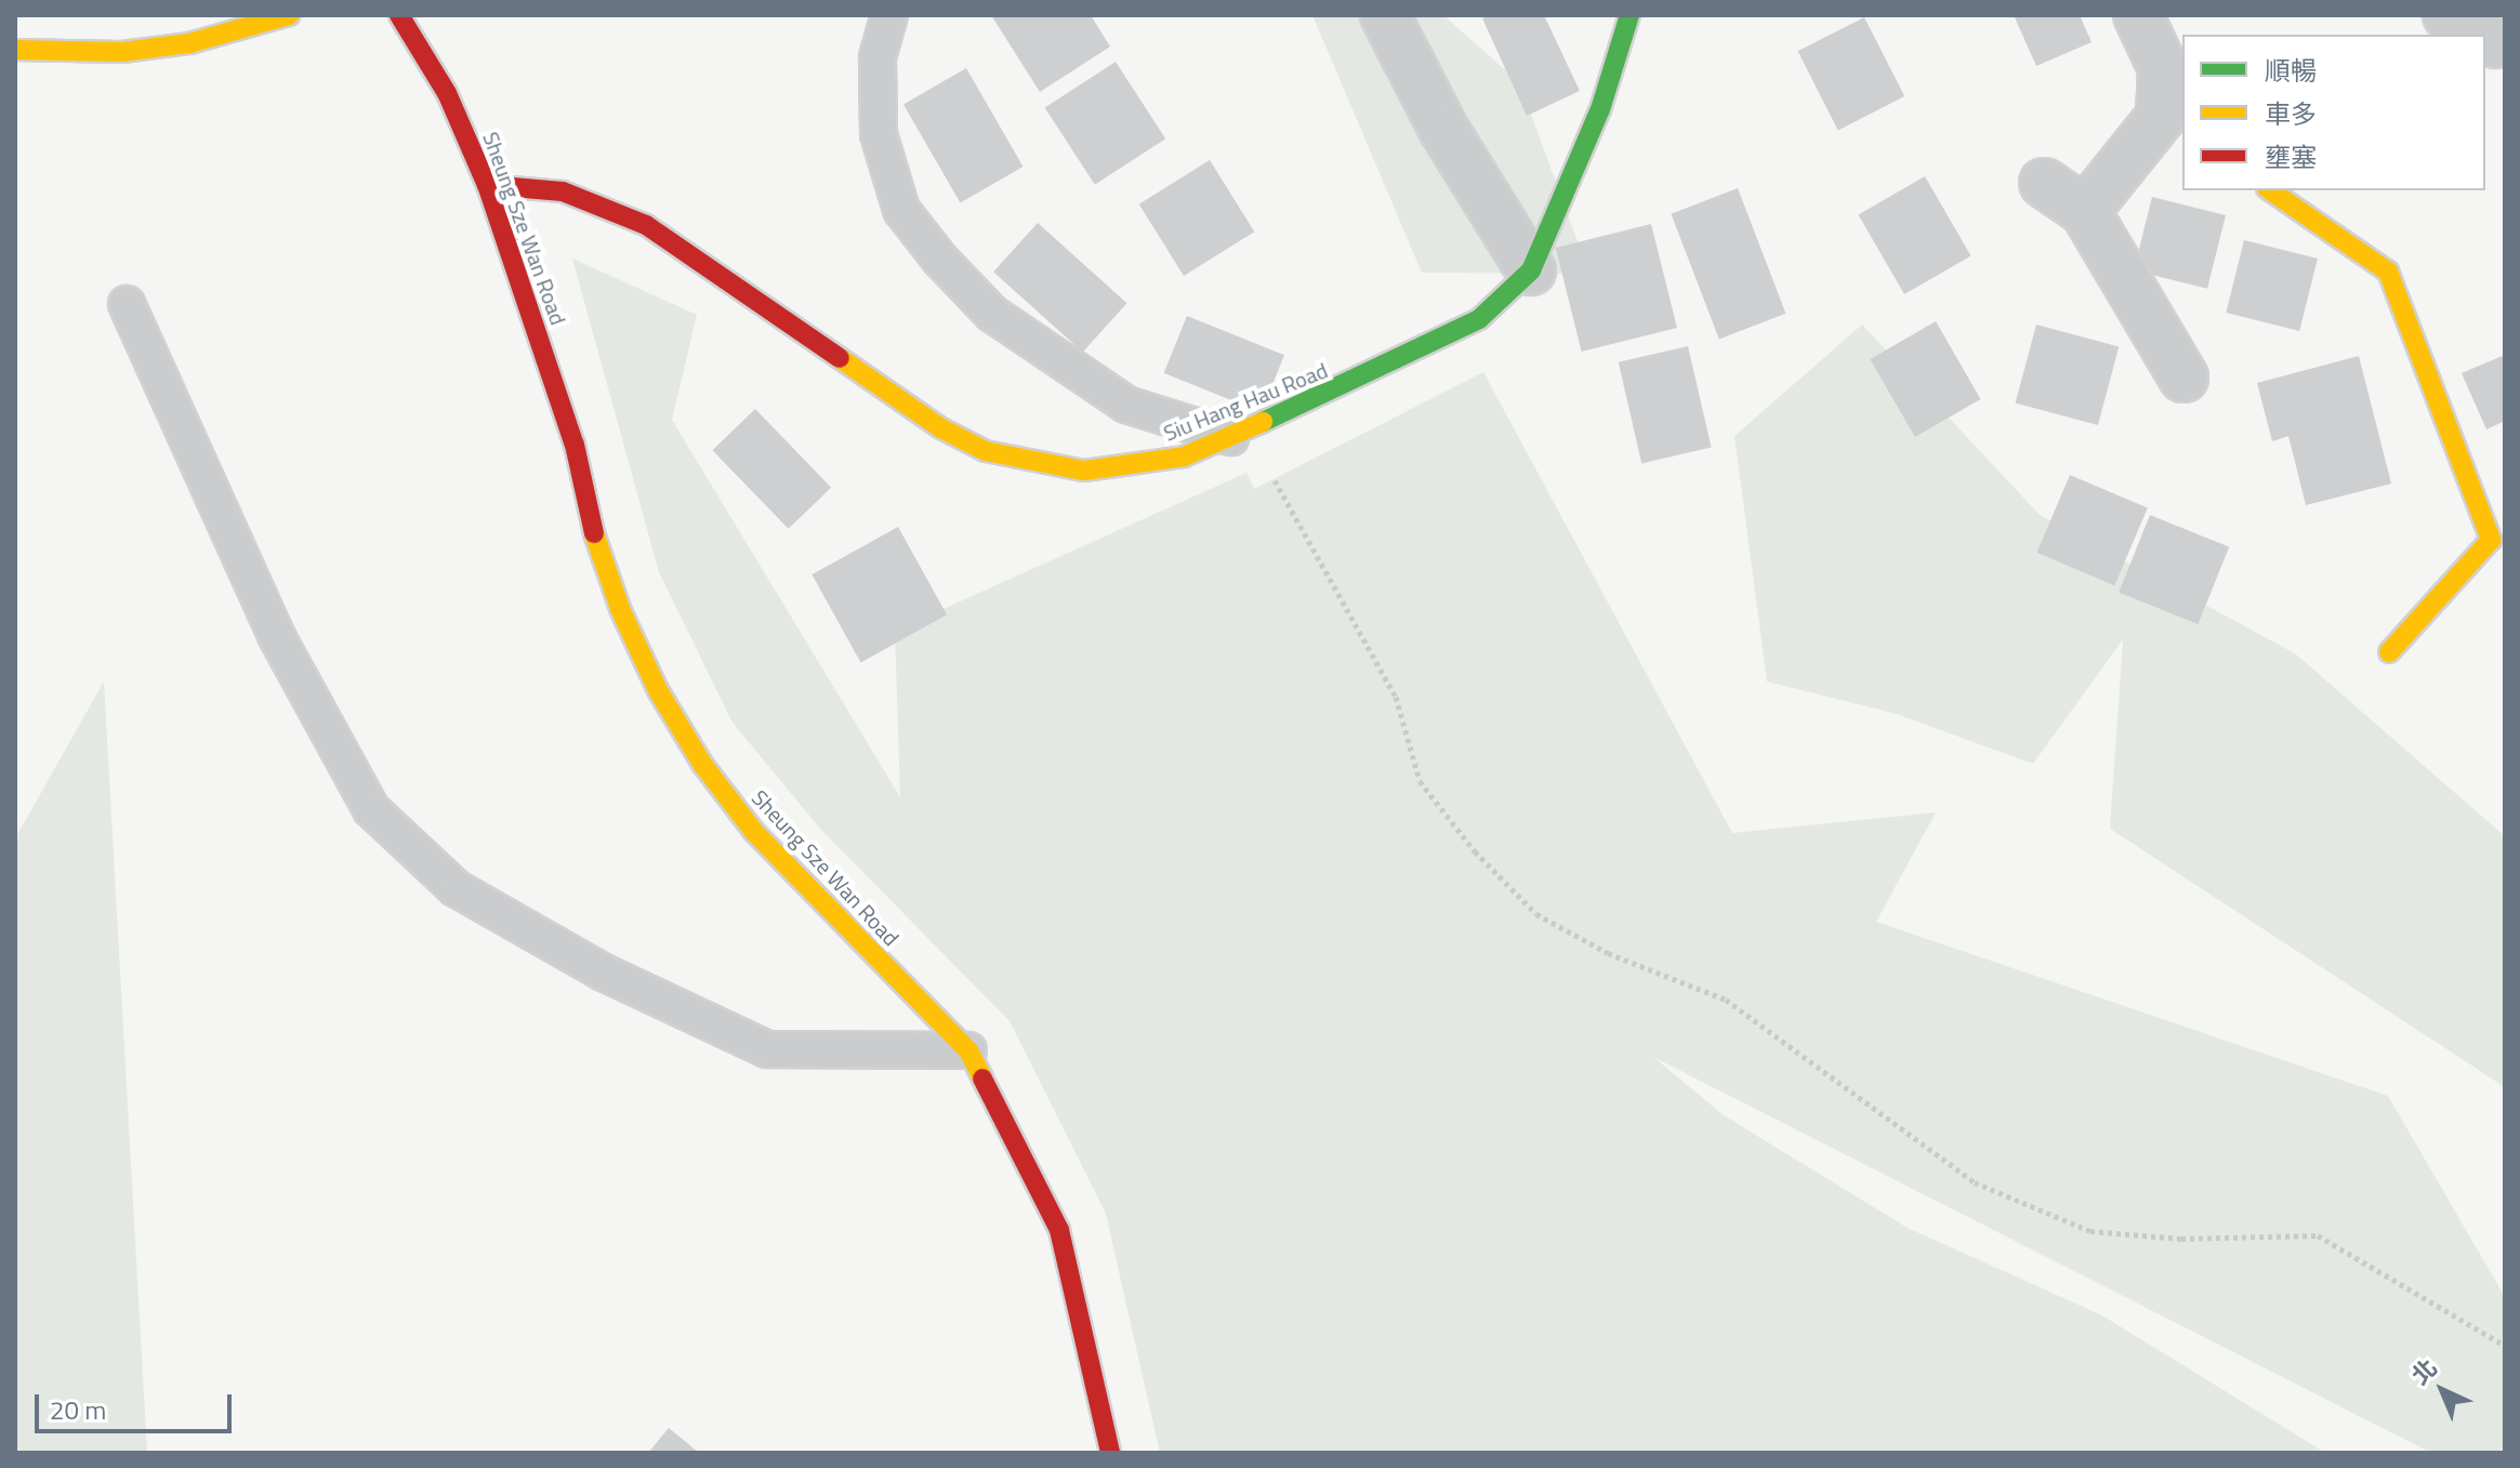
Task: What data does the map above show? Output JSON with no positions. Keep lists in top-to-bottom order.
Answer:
{
  "streets": {
    "street": ["Sheung Sze Wan Road", "Siu Hang Hau Road"]
  },
  "crossings": [
    ["Sheung Sze Wan Road", "Siu Hang Hau Road"]
  ],
  "legend": ["順暢", "車多", "壅塞"],
  "scale_bar": "20 m",
  "north": "top left"
}
